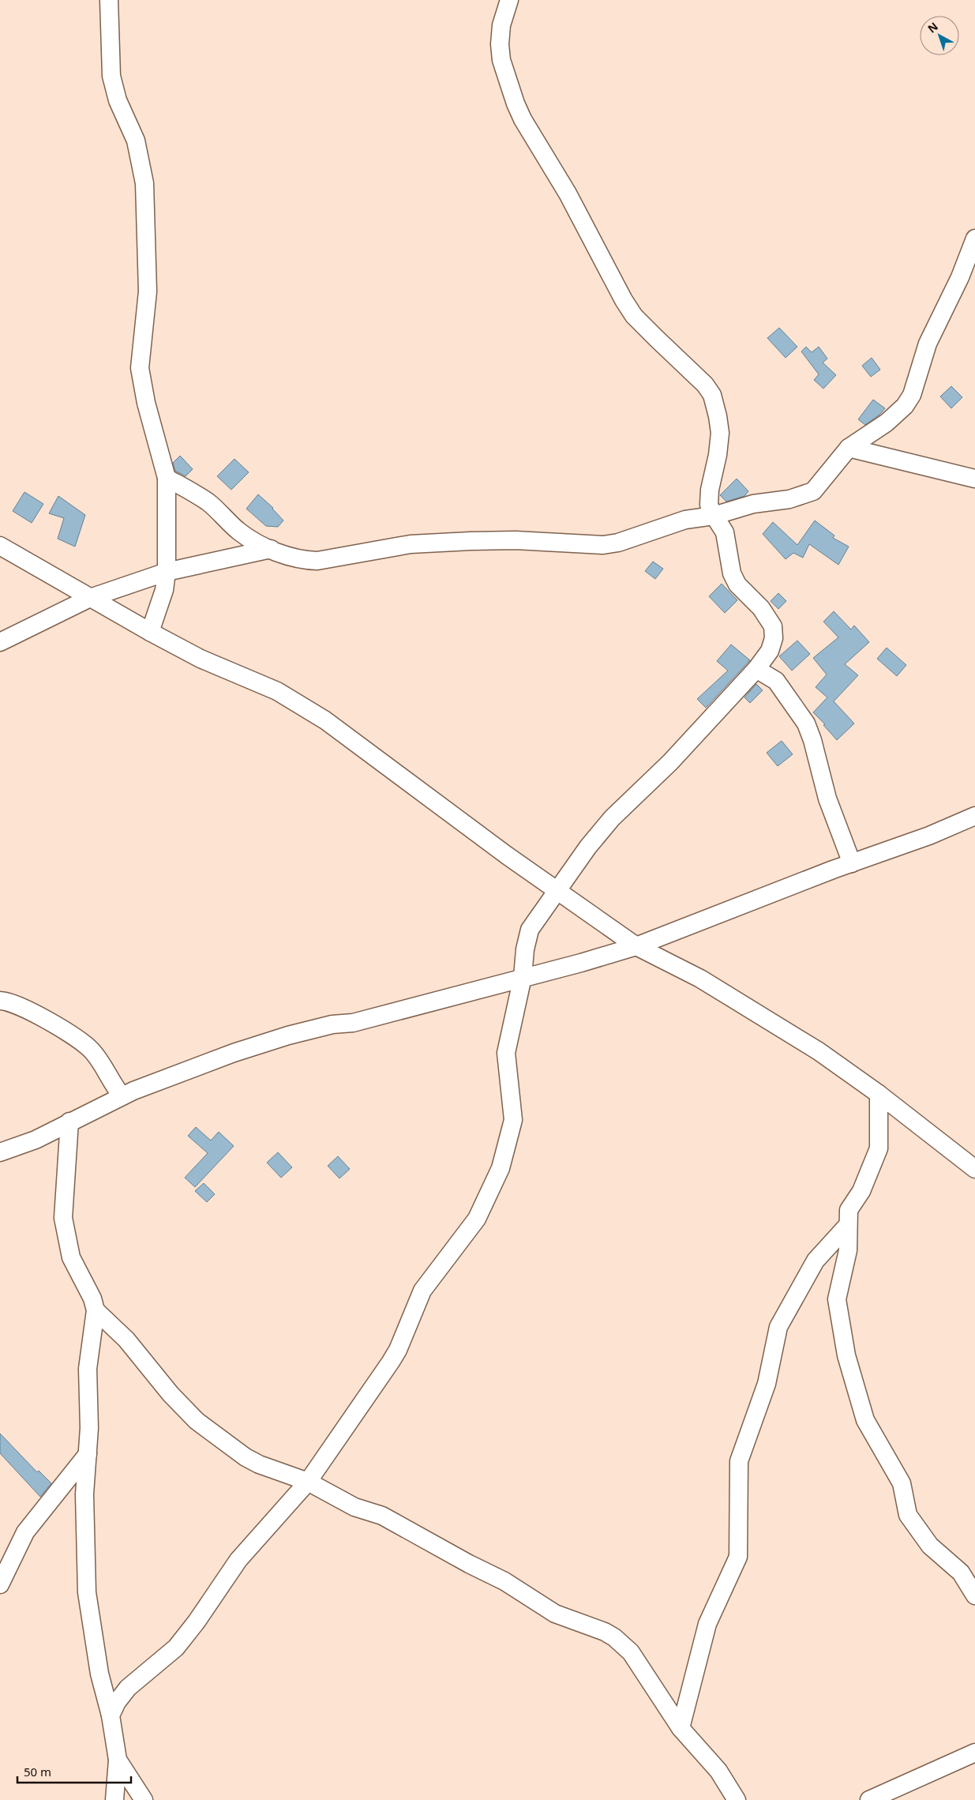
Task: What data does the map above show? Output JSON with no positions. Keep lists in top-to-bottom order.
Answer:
{
  "scale_bar": "50 m",
  "north": "top left"
}
